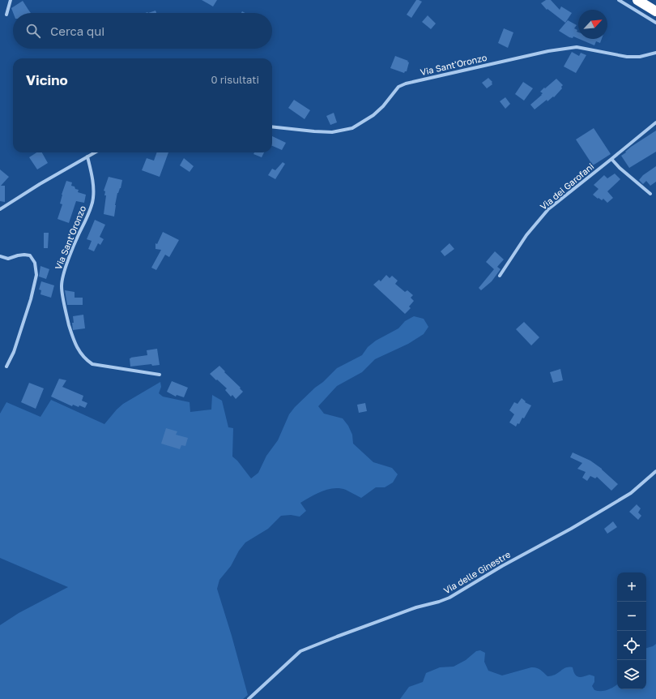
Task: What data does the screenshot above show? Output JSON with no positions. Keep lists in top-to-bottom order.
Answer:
{
  "streets": {
    "street": ["Via Sant'Oronzo", "Via dei Garofani", "Via delle Ginestre"]
  },
  "north": "top right",
  "page": {
    "search": "Cerca qui",
    "heading": ["Vicino", "0 risultati"],
    "map_buttons": ["+", "−"]
  }
}
